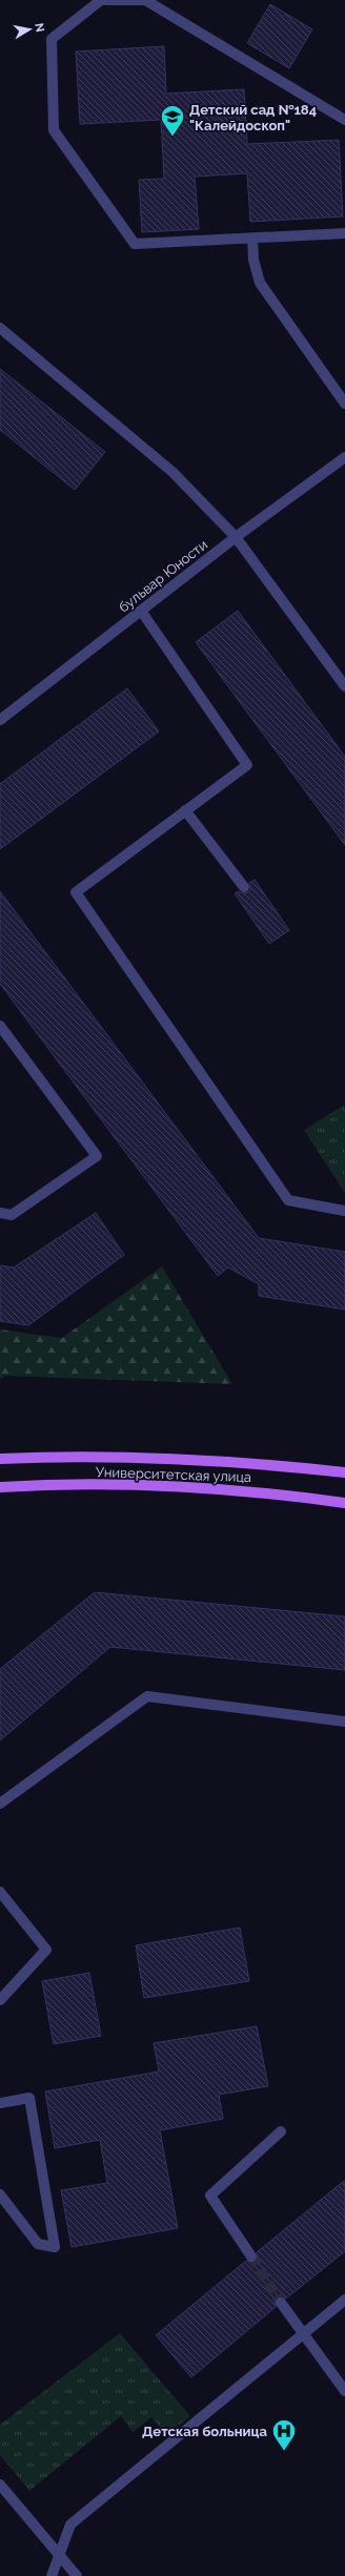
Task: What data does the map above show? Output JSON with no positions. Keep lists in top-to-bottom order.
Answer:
{
  "streets": {
    "main road": ["Университетская улица"],
    "street": ["бульвар Юности"]
  },
  "places": {
    "school or university": ["Детский сад №184 \"Калейдоскоп\""],
    "hospital": ["Детская больница"]
  },
  "north": "right"
}
